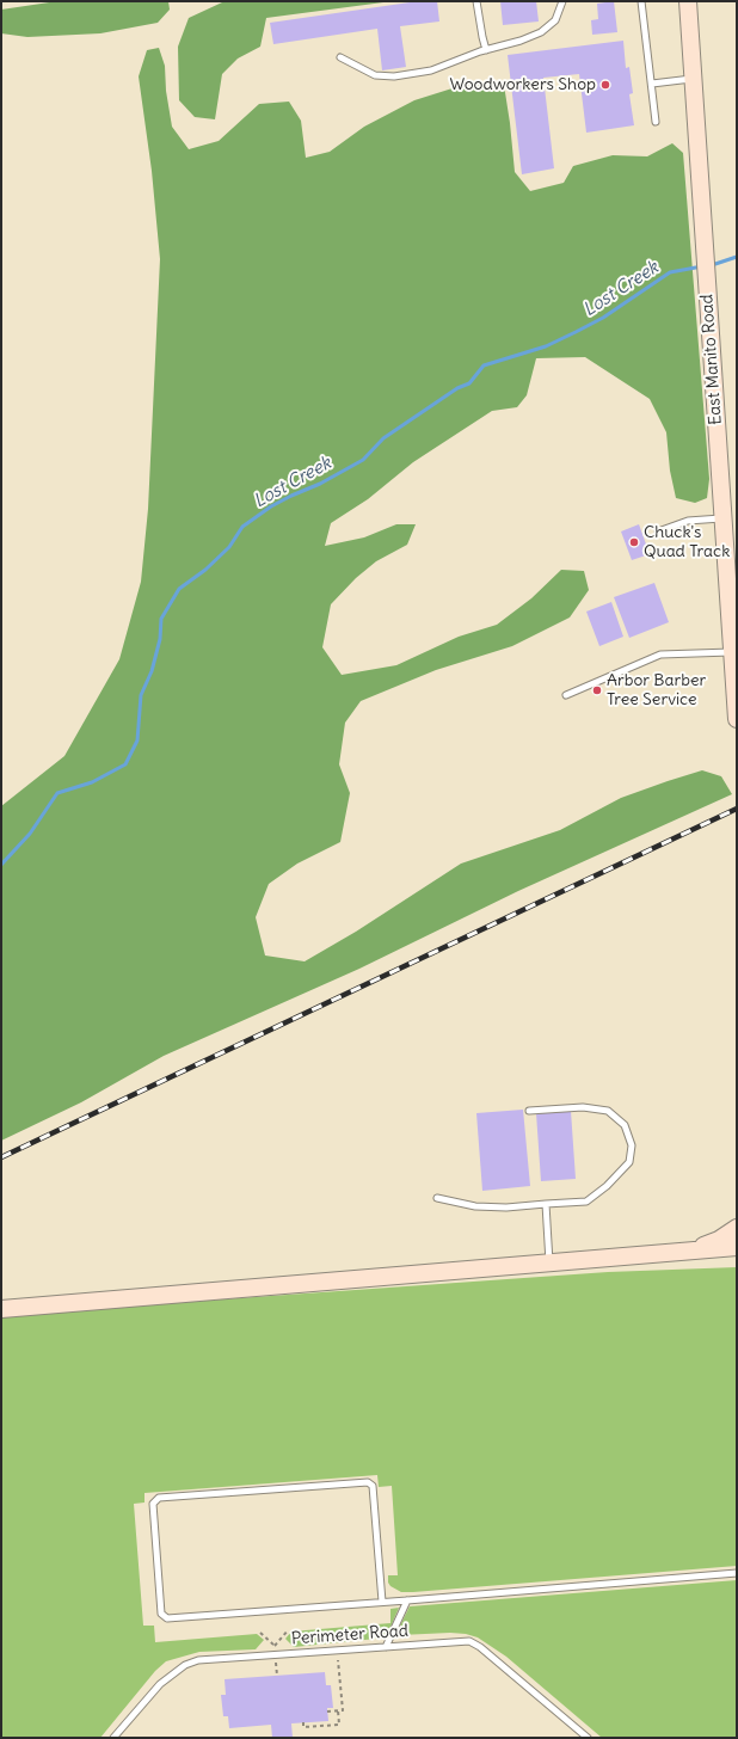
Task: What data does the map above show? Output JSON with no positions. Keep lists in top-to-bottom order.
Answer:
{
  "streets": {
    "main road": ["East Manito Road"],
    "lane": ["Perimeter Road"]
  },
  "water": ["Lost Creek"],
  "places": ["Woodworkers Shop", "Chuck's Quad Track", "Arbor Barber Tree Service"]
}
